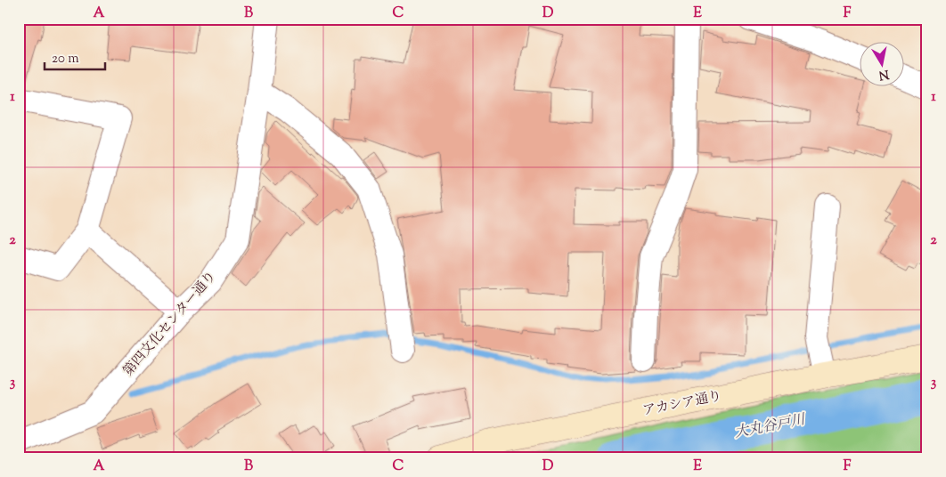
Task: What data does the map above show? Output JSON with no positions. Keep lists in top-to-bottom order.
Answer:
{
  "streets": {
    "street": ["第四文化センター通り", "アカシア通り"]
  },
  "water": ["大丸谷戸川"],
  "scale_bar": "20 m",
  "north": "bottom",
  "grid": {
    "columns": [
      "A",
      "B",
      "C",
      "D",
      "E",
      "F"
    ],
    "rows": ["1", "2", "3"]
  }
}
